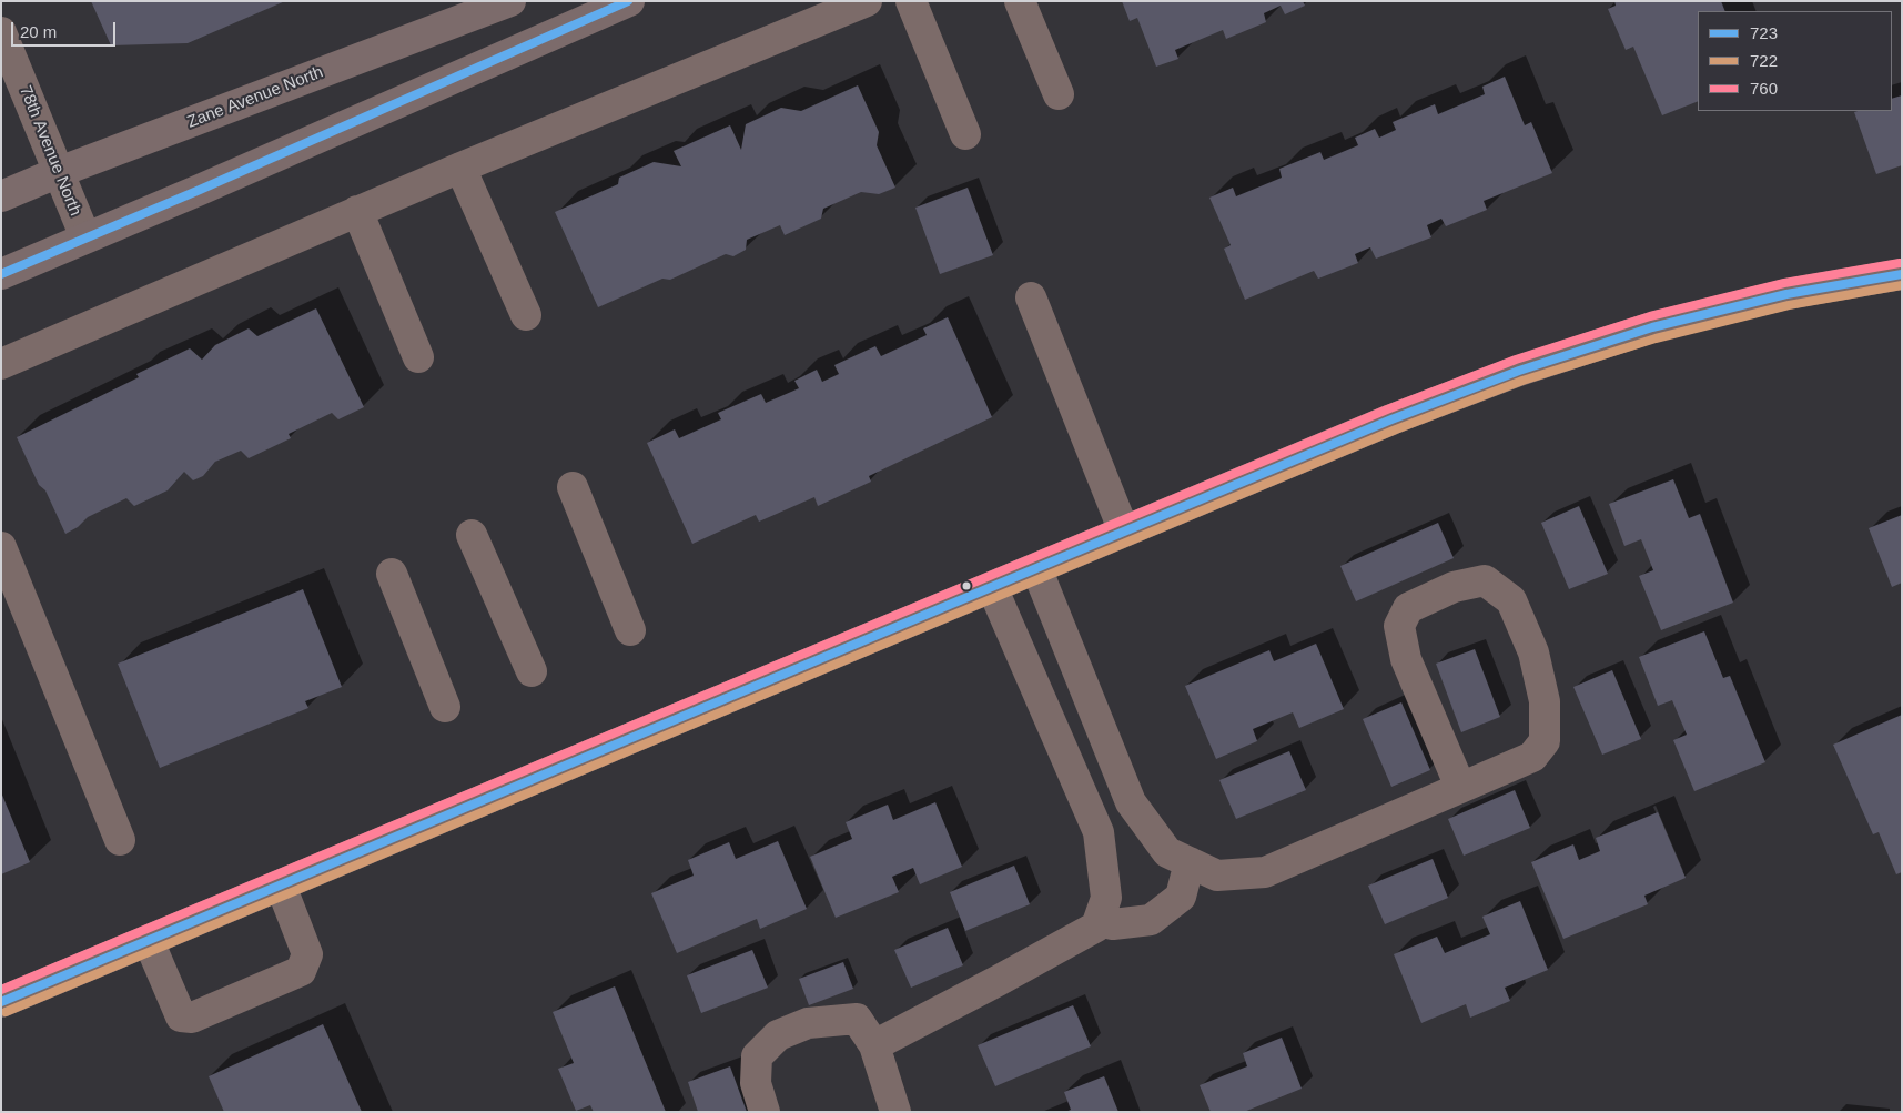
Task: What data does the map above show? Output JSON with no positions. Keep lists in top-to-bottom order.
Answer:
{
  "streets": {
    "main road": ["Zane Avenue North"],
    "street": ["78th Avenue North"]
  },
  "crossings": [
    ["Zane Avenue North", "78th Avenue North"]
  ],
  "lines": ["transit line 723", "transit line 760", "transit line 722"],
  "legend": ["723", "722", "760"],
  "scale_bar": "20 m"
}
